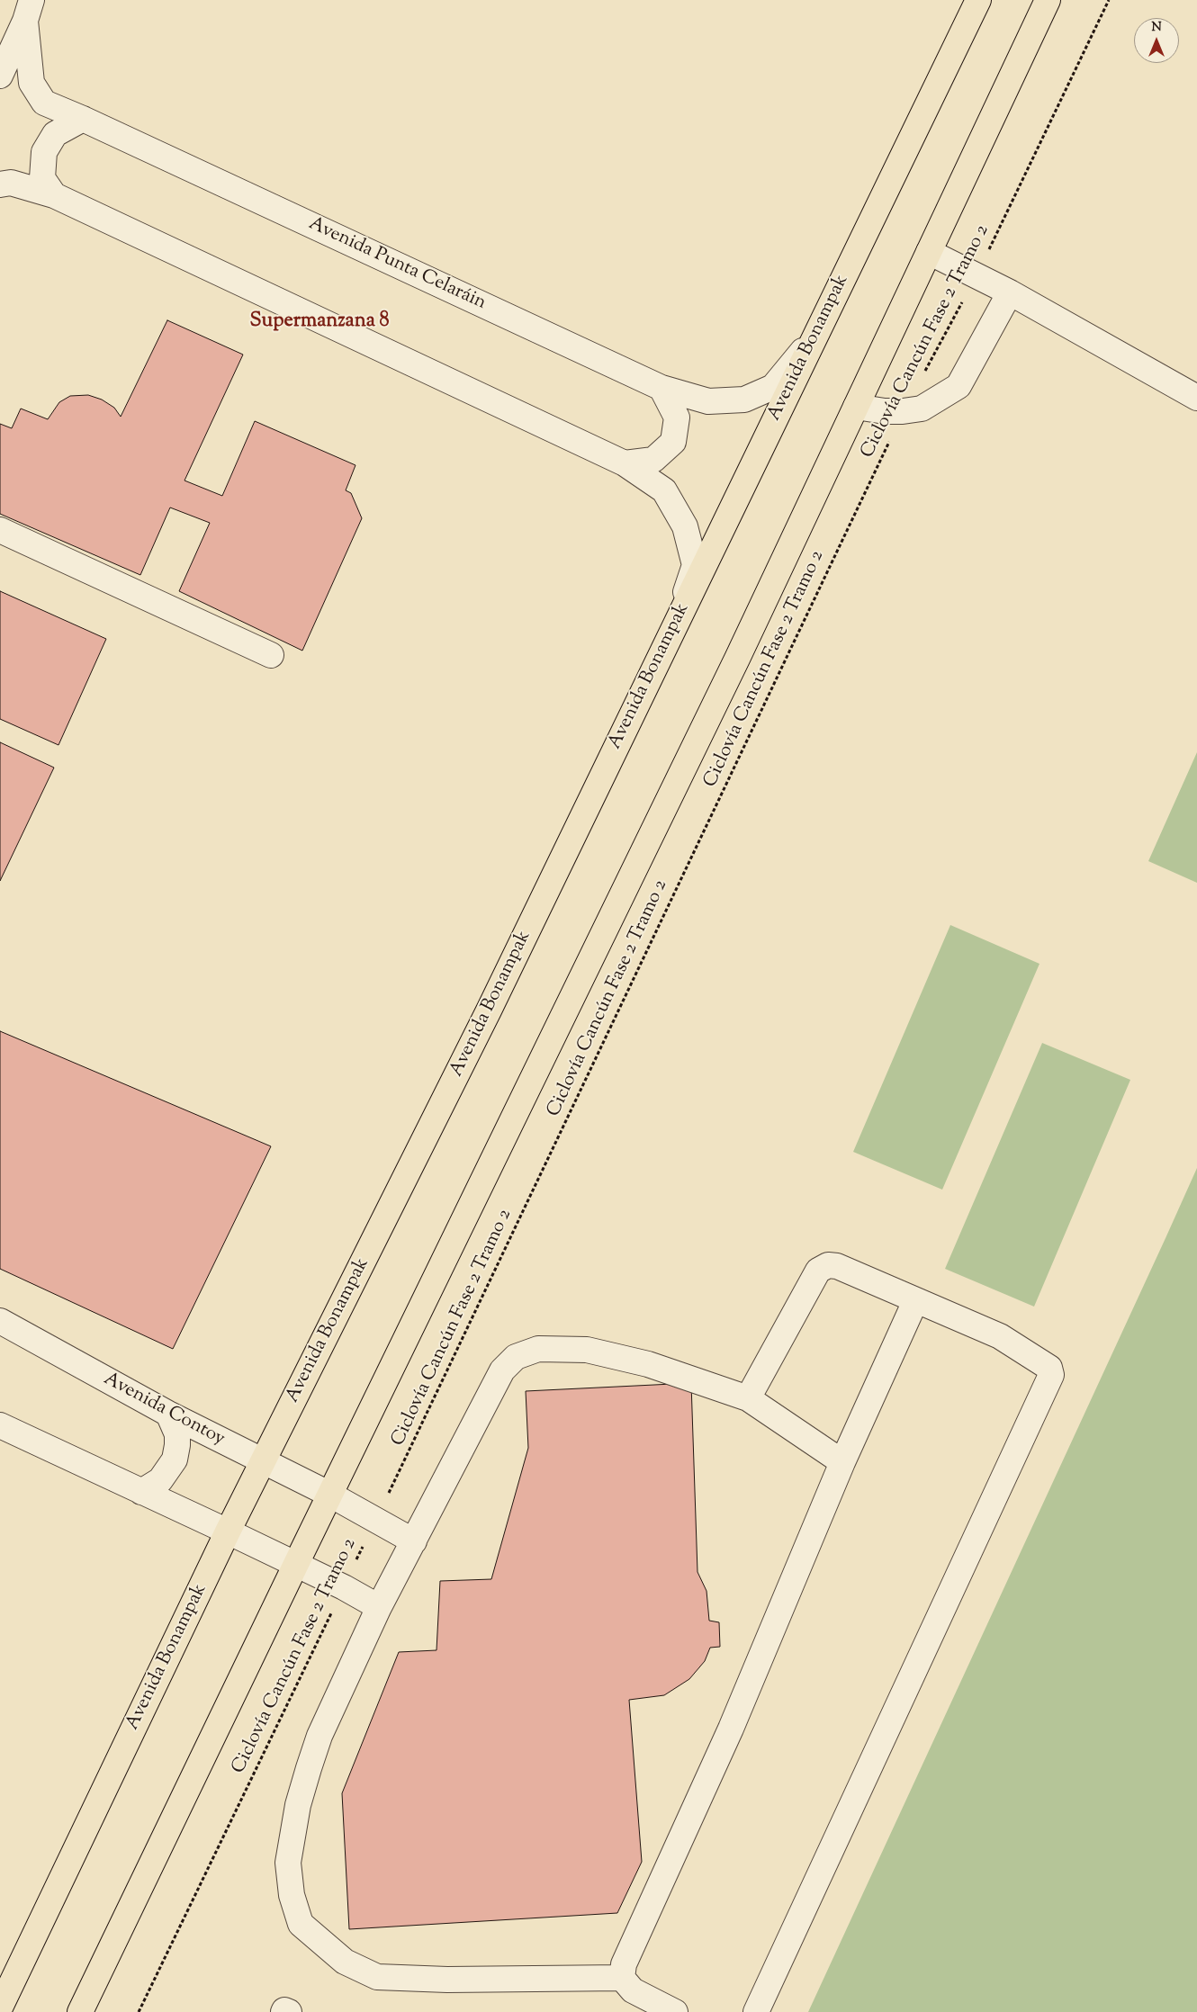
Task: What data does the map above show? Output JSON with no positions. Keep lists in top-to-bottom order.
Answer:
{
  "streets": {
    "main road": ["Avenida Bonampak"],
    "street": ["Avenida Punta Celaráin", "Avenida Contoy"],
    "path": ["Ciclovía Cancún Fase 2 Tramo 2"]
  },
  "crossings": [
    ["Avenida Punta Celaráin", "Avenida Bonampak"],
    ["Ciclovía Cancún Fase 2 Tramo 2", "Avenida Contoy"],
    ["Avenida Bonampak", "Avenida Contoy"]
  ],
  "districts": ["Supermanzana 8"],
  "north": "top"
}
